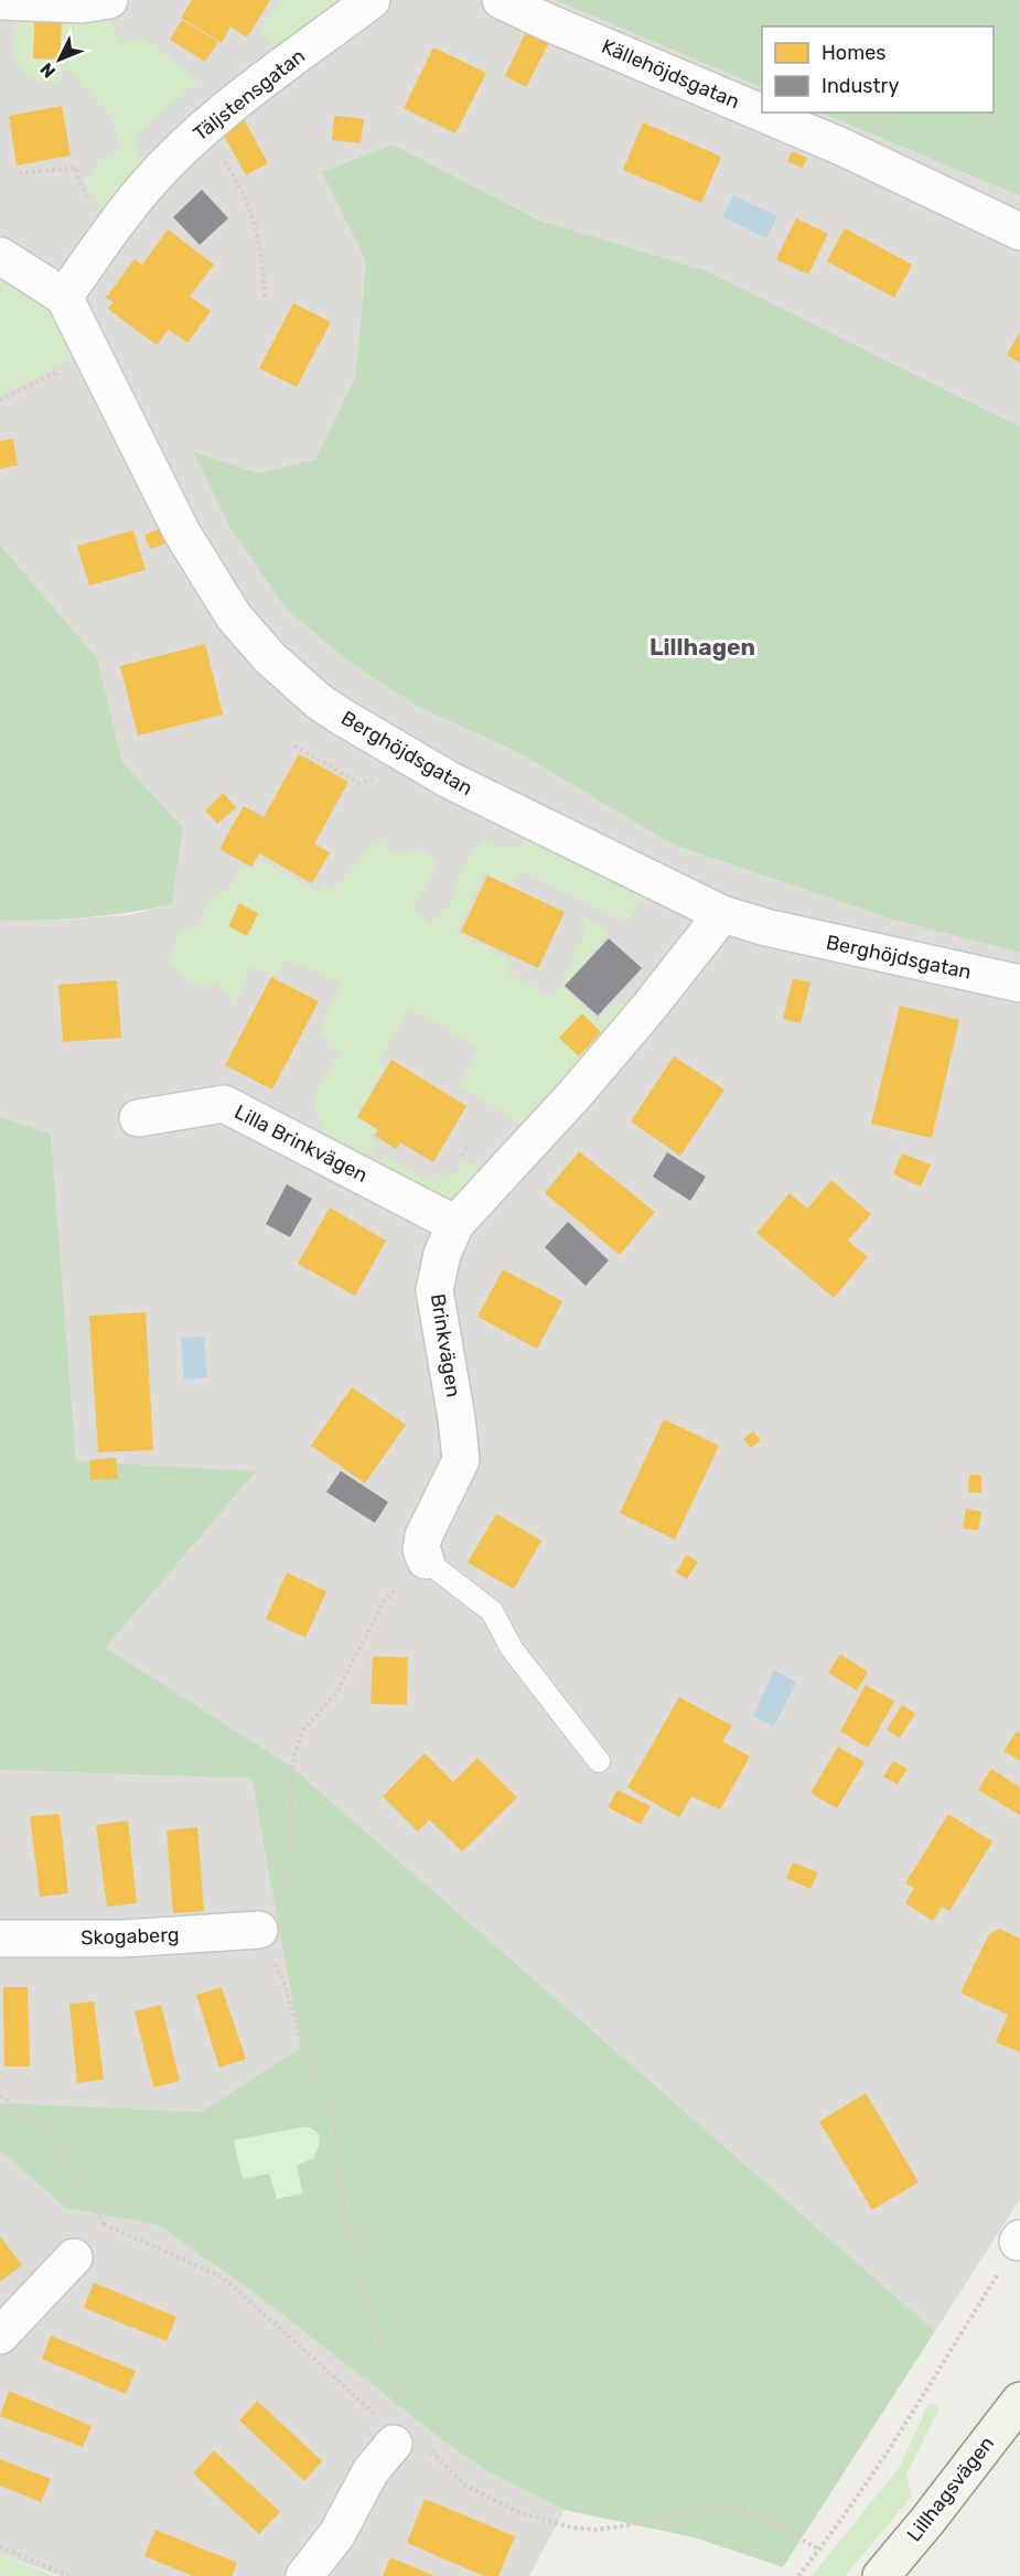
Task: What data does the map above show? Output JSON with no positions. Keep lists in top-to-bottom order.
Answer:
{
  "streets": {
    "street": [
      "Källehöjdsgatan",
      "Täljstensgatan",
      "Berghöjdsgatan",
      "Lilla Brinkvägen",
      "Brinkvägen",
      "Skogaberg",
      "Lillhagsvägen"
    ]
  },
  "crossings": [
    ["Täljstensgatan", "Berghöjdsgatan"],
    ["Berghöjdsgatan", "Brinkvägen"],
    ["Lilla Brinkvägen", "Brinkvägen"]
  ],
  "districts": ["Lillhagen"],
  "legend": ["Homes", "Industry"],
  "north": "bottom left"
}
